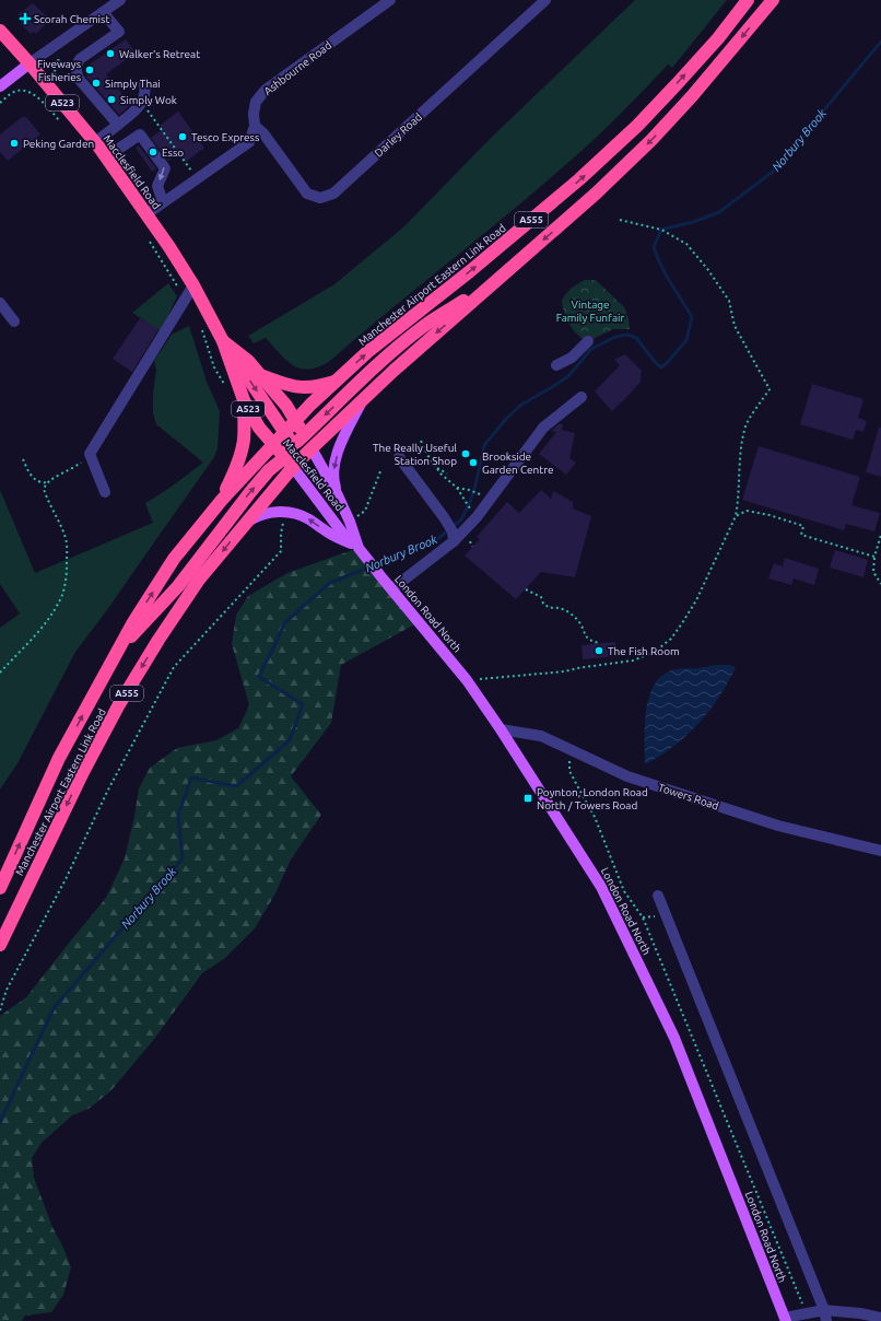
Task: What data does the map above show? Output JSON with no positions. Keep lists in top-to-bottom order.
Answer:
{
  "streets": {
    "highway": [
      "A523",
      "Macclesfield Road",
      "A555",
      "Manchester Airport Eastern Link Road"
    ],
    "main road": ["London Road North"],
    "street": ["Ashbourne Road", "Darley Road", "Towers Road"]
  },
  "crossings": [
    ["Ashbourne Road", "Darley Road"],
    ["Ashbourne Road", "Macclesfield Road"],
    ["Macclesfield Road", "A555"],
    ["Macclesfield Road", "Manchester Airport Eastern Link Road"],
    ["Macclesfield Road", "London Road North"],
    ["A555", "Manchester Airport Eastern Link Road"],
    ["London Road North", "Towers Road"]
  ],
  "water": ["Norbury Brook"],
  "parks": ["Vintage Family Funfair"],
  "places": {
    "health": ["Scorah Chemist"],
    "other": [
      "Walker's Retreat",
      "Fiveways Fisheries",
      "Simply Thai",
      "Simply Wok",
      "Tesco Express",
      "Peking Garden",
      "Esso",
      "The Really Useful Station Shop",
      "Brookside Garden Centre",
      "The Fish Room"
    ],
    "transit": ["Poynton, London Road North / Towers Road"]
  }
}
